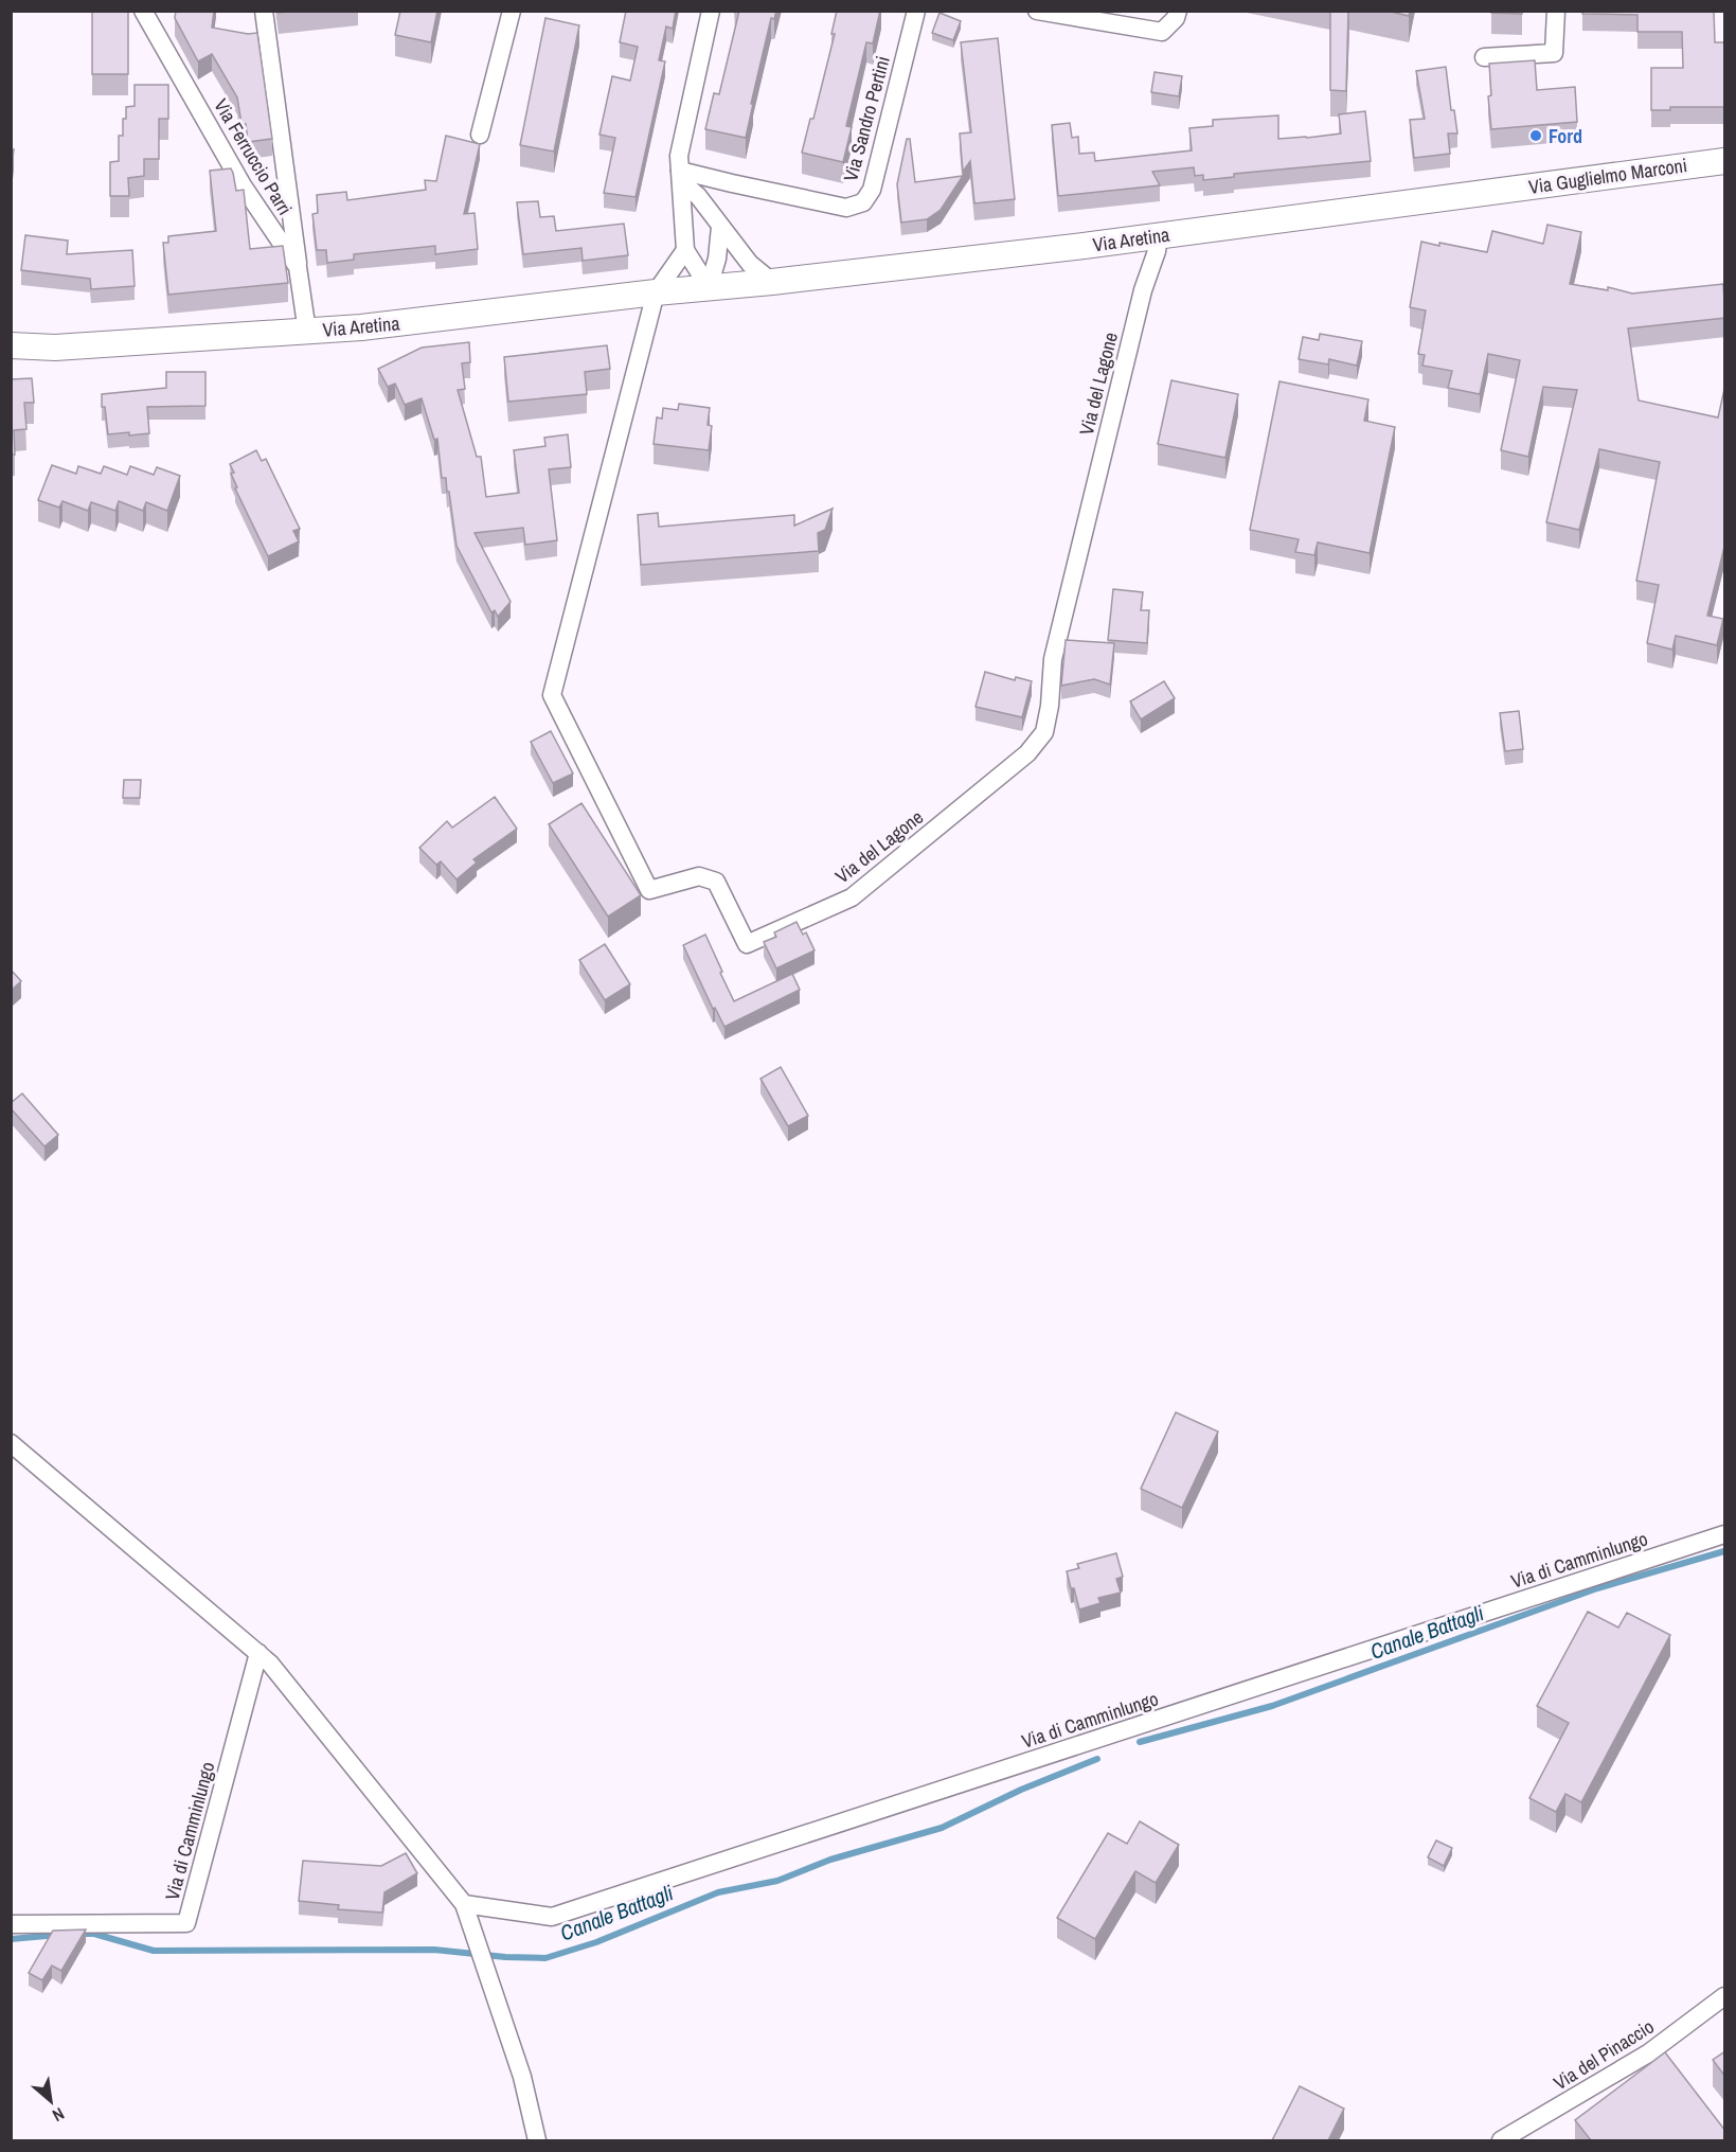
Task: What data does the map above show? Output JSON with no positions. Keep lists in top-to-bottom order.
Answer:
{
  "streets": {
    "street": [
      "Via Sandro Pertini",
      "Via Ferruccio Parri",
      "Via Guglielmo Marconi",
      "Via Aretina",
      "Via del Lagone",
      "Via di Camminlungo",
      "Via del Pinaccio"
    ]
  },
  "crossings": [
    ["Via Ferruccio Parri", "Via Aretina"],
    ["Via Guglielmo Marconi", "Via Aretina"],
    ["Via Aretina", "Via del Lagone"]
  ],
  "water": ["Canale Battagli"],
  "places": ["Ford"],
  "north": "bottom right"
}
